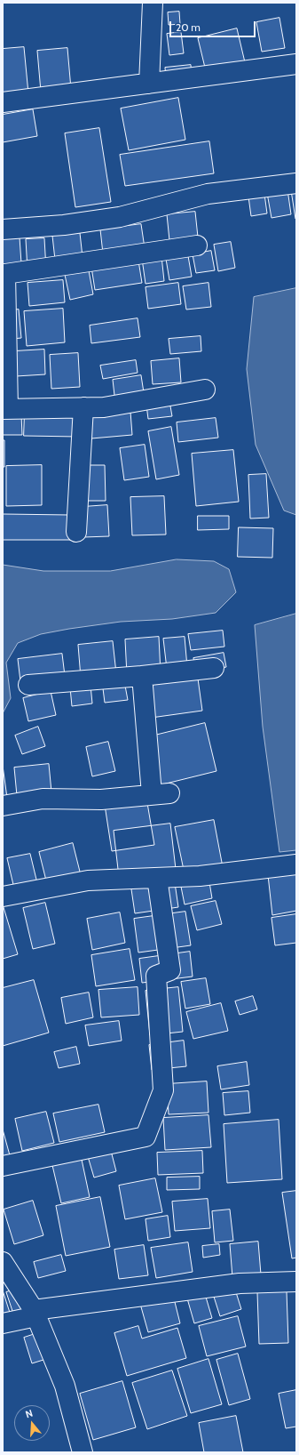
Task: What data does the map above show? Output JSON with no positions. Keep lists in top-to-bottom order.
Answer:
{
  "scale_bar": "20 m",
  "north": "top"
}
